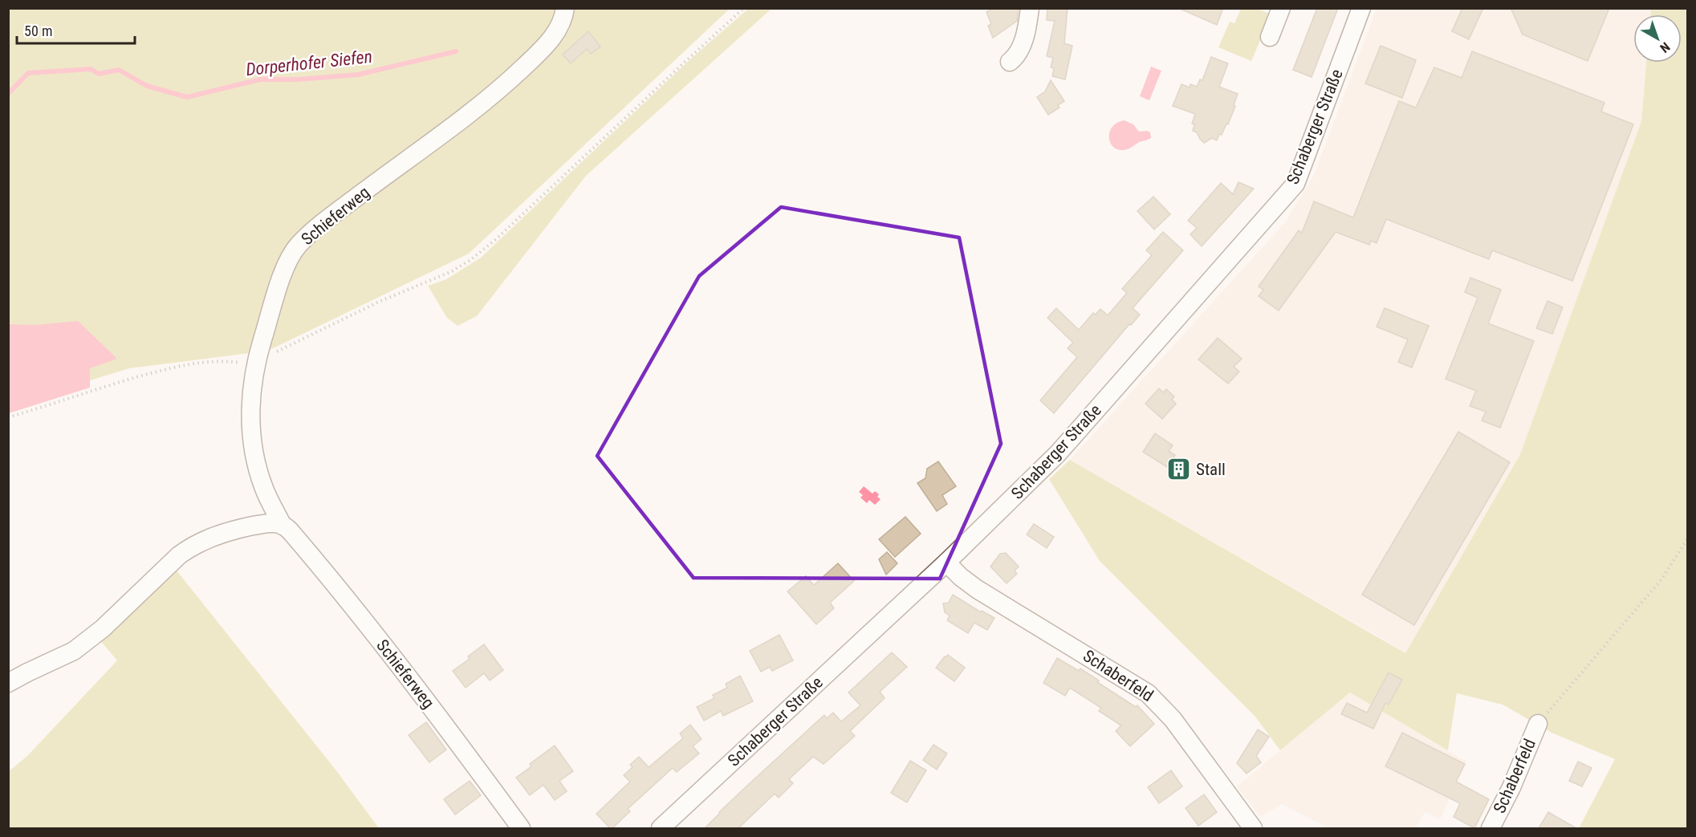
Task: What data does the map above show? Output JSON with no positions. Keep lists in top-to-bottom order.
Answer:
{
  "streets": {
    "street": ["Schaberger Straße", "Schieferweg", "Schaberfeld"]
  },
  "crossings": [
    ["Schaberger Straße", "Schaberfeld"]
  ],
  "water": ["Dorperhofer Siefen"],
  "places": {
    "building": ["Stall"]
  },
  "scale_bar": "50 m",
  "north": "bottom right"
}
